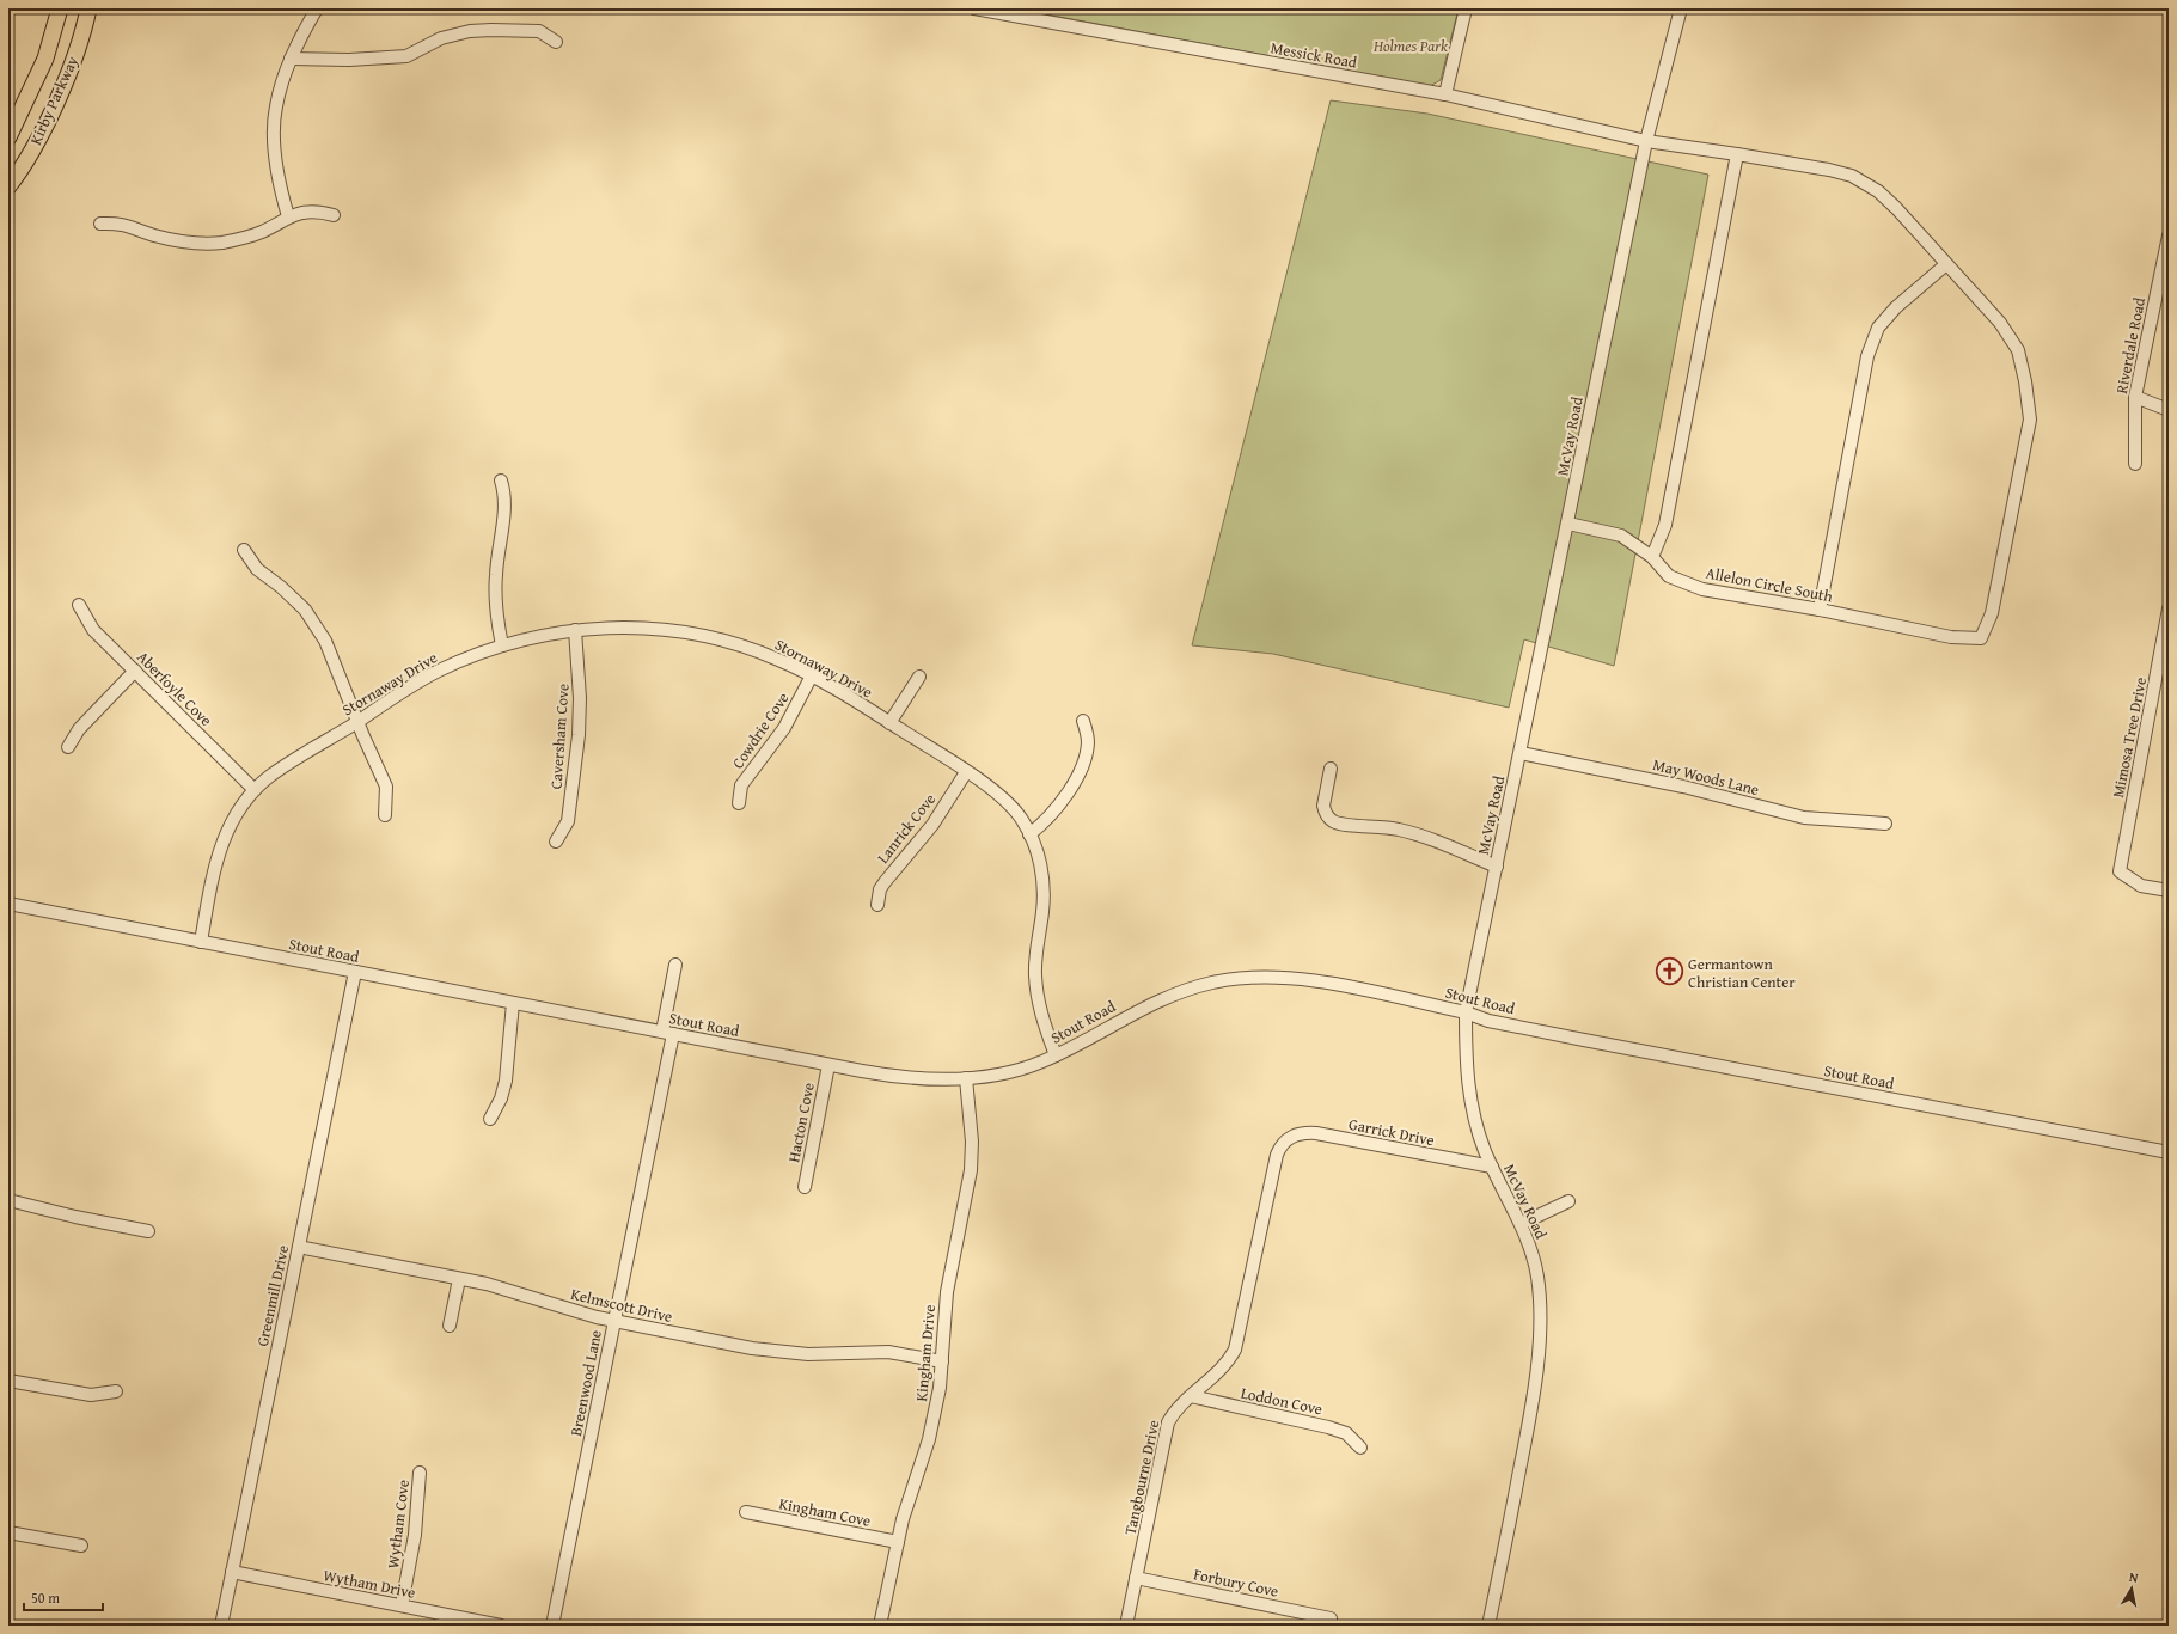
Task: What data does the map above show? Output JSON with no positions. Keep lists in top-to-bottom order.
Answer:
{
  "streets": {
    "main road": ["Kirby Parkway"],
    "street": [
      "Messick Road",
      "Riverdale Road",
      "McVay Road",
      "Allelon Circle South",
      "Stornaway Drive",
      "Aberfoyle Cove",
      "Cowdrie Cove",
      "Caversham Cove",
      "Mimosa Tree Drive",
      "May Woods Lane",
      "Lanrick Cove",
      "Stout Road",
      "Hacton Cove",
      "Garrick Drive",
      "Greenmill Drive",
      "Kelmscott Drive",
      "Kingham Drive",
      "Breenwood Lane",
      "Loddon Cove",
      "Tangbourne Drive",
      "Kingham Cove",
      "Wytham Cove",
      "Forbury Cove",
      "Wytham Drive"
    ]
  },
  "crossings": [
    ["Messick Road", "McVay Road"],
    ["Messick Road", "Allelon Circle South"],
    ["McVay Road", "Allelon Circle South"],
    ["McVay Road", "May Woods Lane"],
    ["McVay Road", "Stout Road"],
    ["McVay Road", "Garrick Drive"],
    ["Stornaway Drive", "Aberfoyle Cove"],
    ["Stornaway Drive", "Cowdrie Cove"],
    ["Stornaway Drive", "Caversham Cove"],
    ["Stornaway Drive", "Lanrick Cove"],
    ["Stornaway Drive", "Stout Road"],
    ["Stout Road", "Hacton Cove"],
    ["Stout Road", "Greenmill Drive"],
    ["Stout Road", "Kingham Drive"],
    ["Stout Road", "Breenwood Lane"],
    ["Garrick Drive", "Tangbourne Drive"],
    ["Greenmill Drive", "Kelmscott Drive"],
    ["Greenmill Drive", "Wytham Drive"],
    ["Kelmscott Drive", "Kingham Drive"],
    ["Kelmscott Drive", "Breenwood Lane"],
    ["Kingham Drive", "Kingham Cove"],
    ["Loddon Cove", "Tangbourne Drive"],
    ["Tangbourne Drive", "Forbury Cove"],
    ["Wytham Cove", "Wytham Drive"]
  ],
  "parks": ["Holmes Park"],
  "places": {
    "church": ["Germantown Christian Center"]
  },
  "scale_bar": "50 m",
  "north": "top"
}
